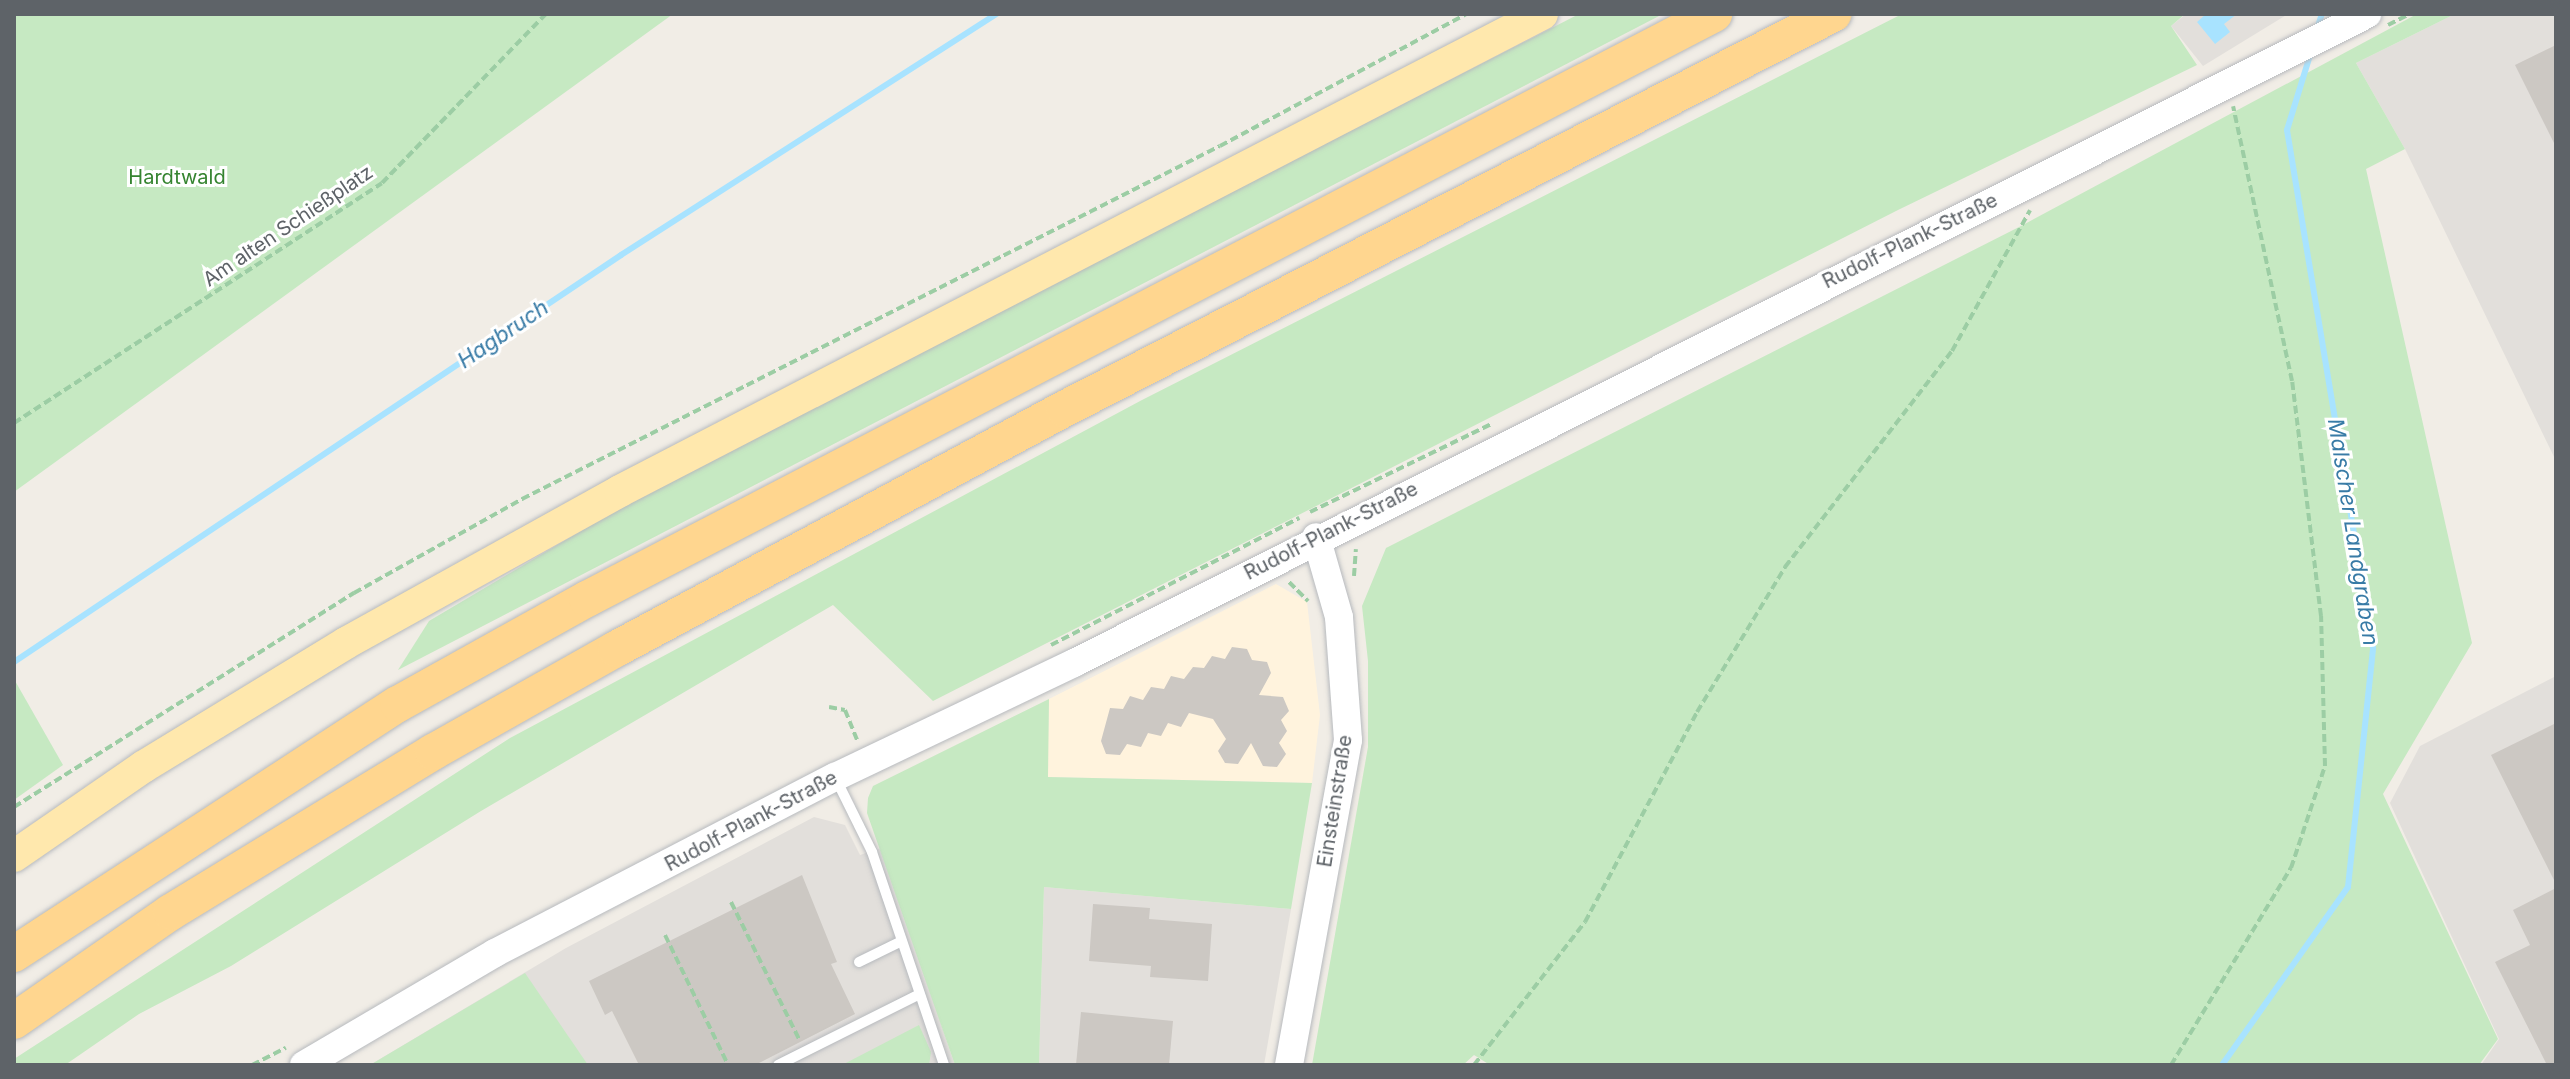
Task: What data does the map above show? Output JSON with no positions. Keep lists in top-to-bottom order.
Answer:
{
  "streets": {
    "main road": ["Rudolf-Plank-Straße", "Einsteinstraße"],
    "path": ["Am alten Schießplatz"]
  },
  "crossings": [
    ["Rudolf-Plank-Straße", "Einsteinstraße"]
  ],
  "water": ["Hagbruch", "Malscher Landgraben"],
  "parks": ["Hardtwald"]
}
